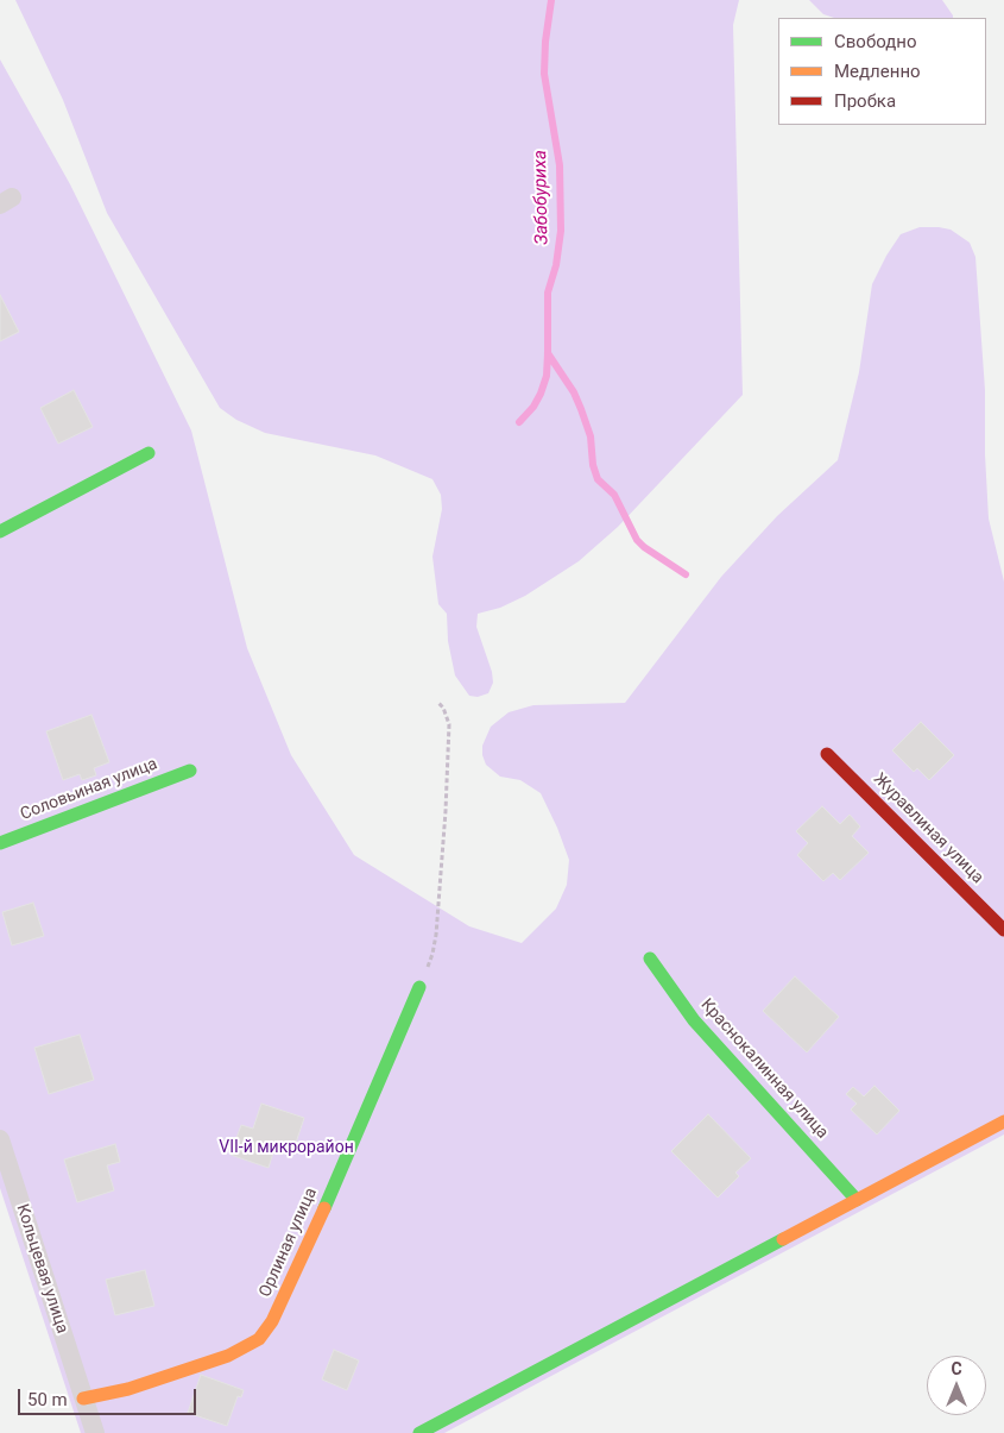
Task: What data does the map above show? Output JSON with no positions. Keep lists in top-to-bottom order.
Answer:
{
  "streets": {
    "street": [
      "Соловьиная улица",
      "Журавлиная улица",
      "Краснокалинная улица",
      "Орлиная улица",
      "Кольцевая улица"
    ]
  },
  "crossings": [
    ["Орлиная улица", "Кольцевая улица"]
  ],
  "water": ["Забобуриха"],
  "parks": ["VII-й микрорайон"],
  "legend": ["Свободно", "Медленно", "Пробка"],
  "scale_bar": "50 m",
  "north": "top"
}
